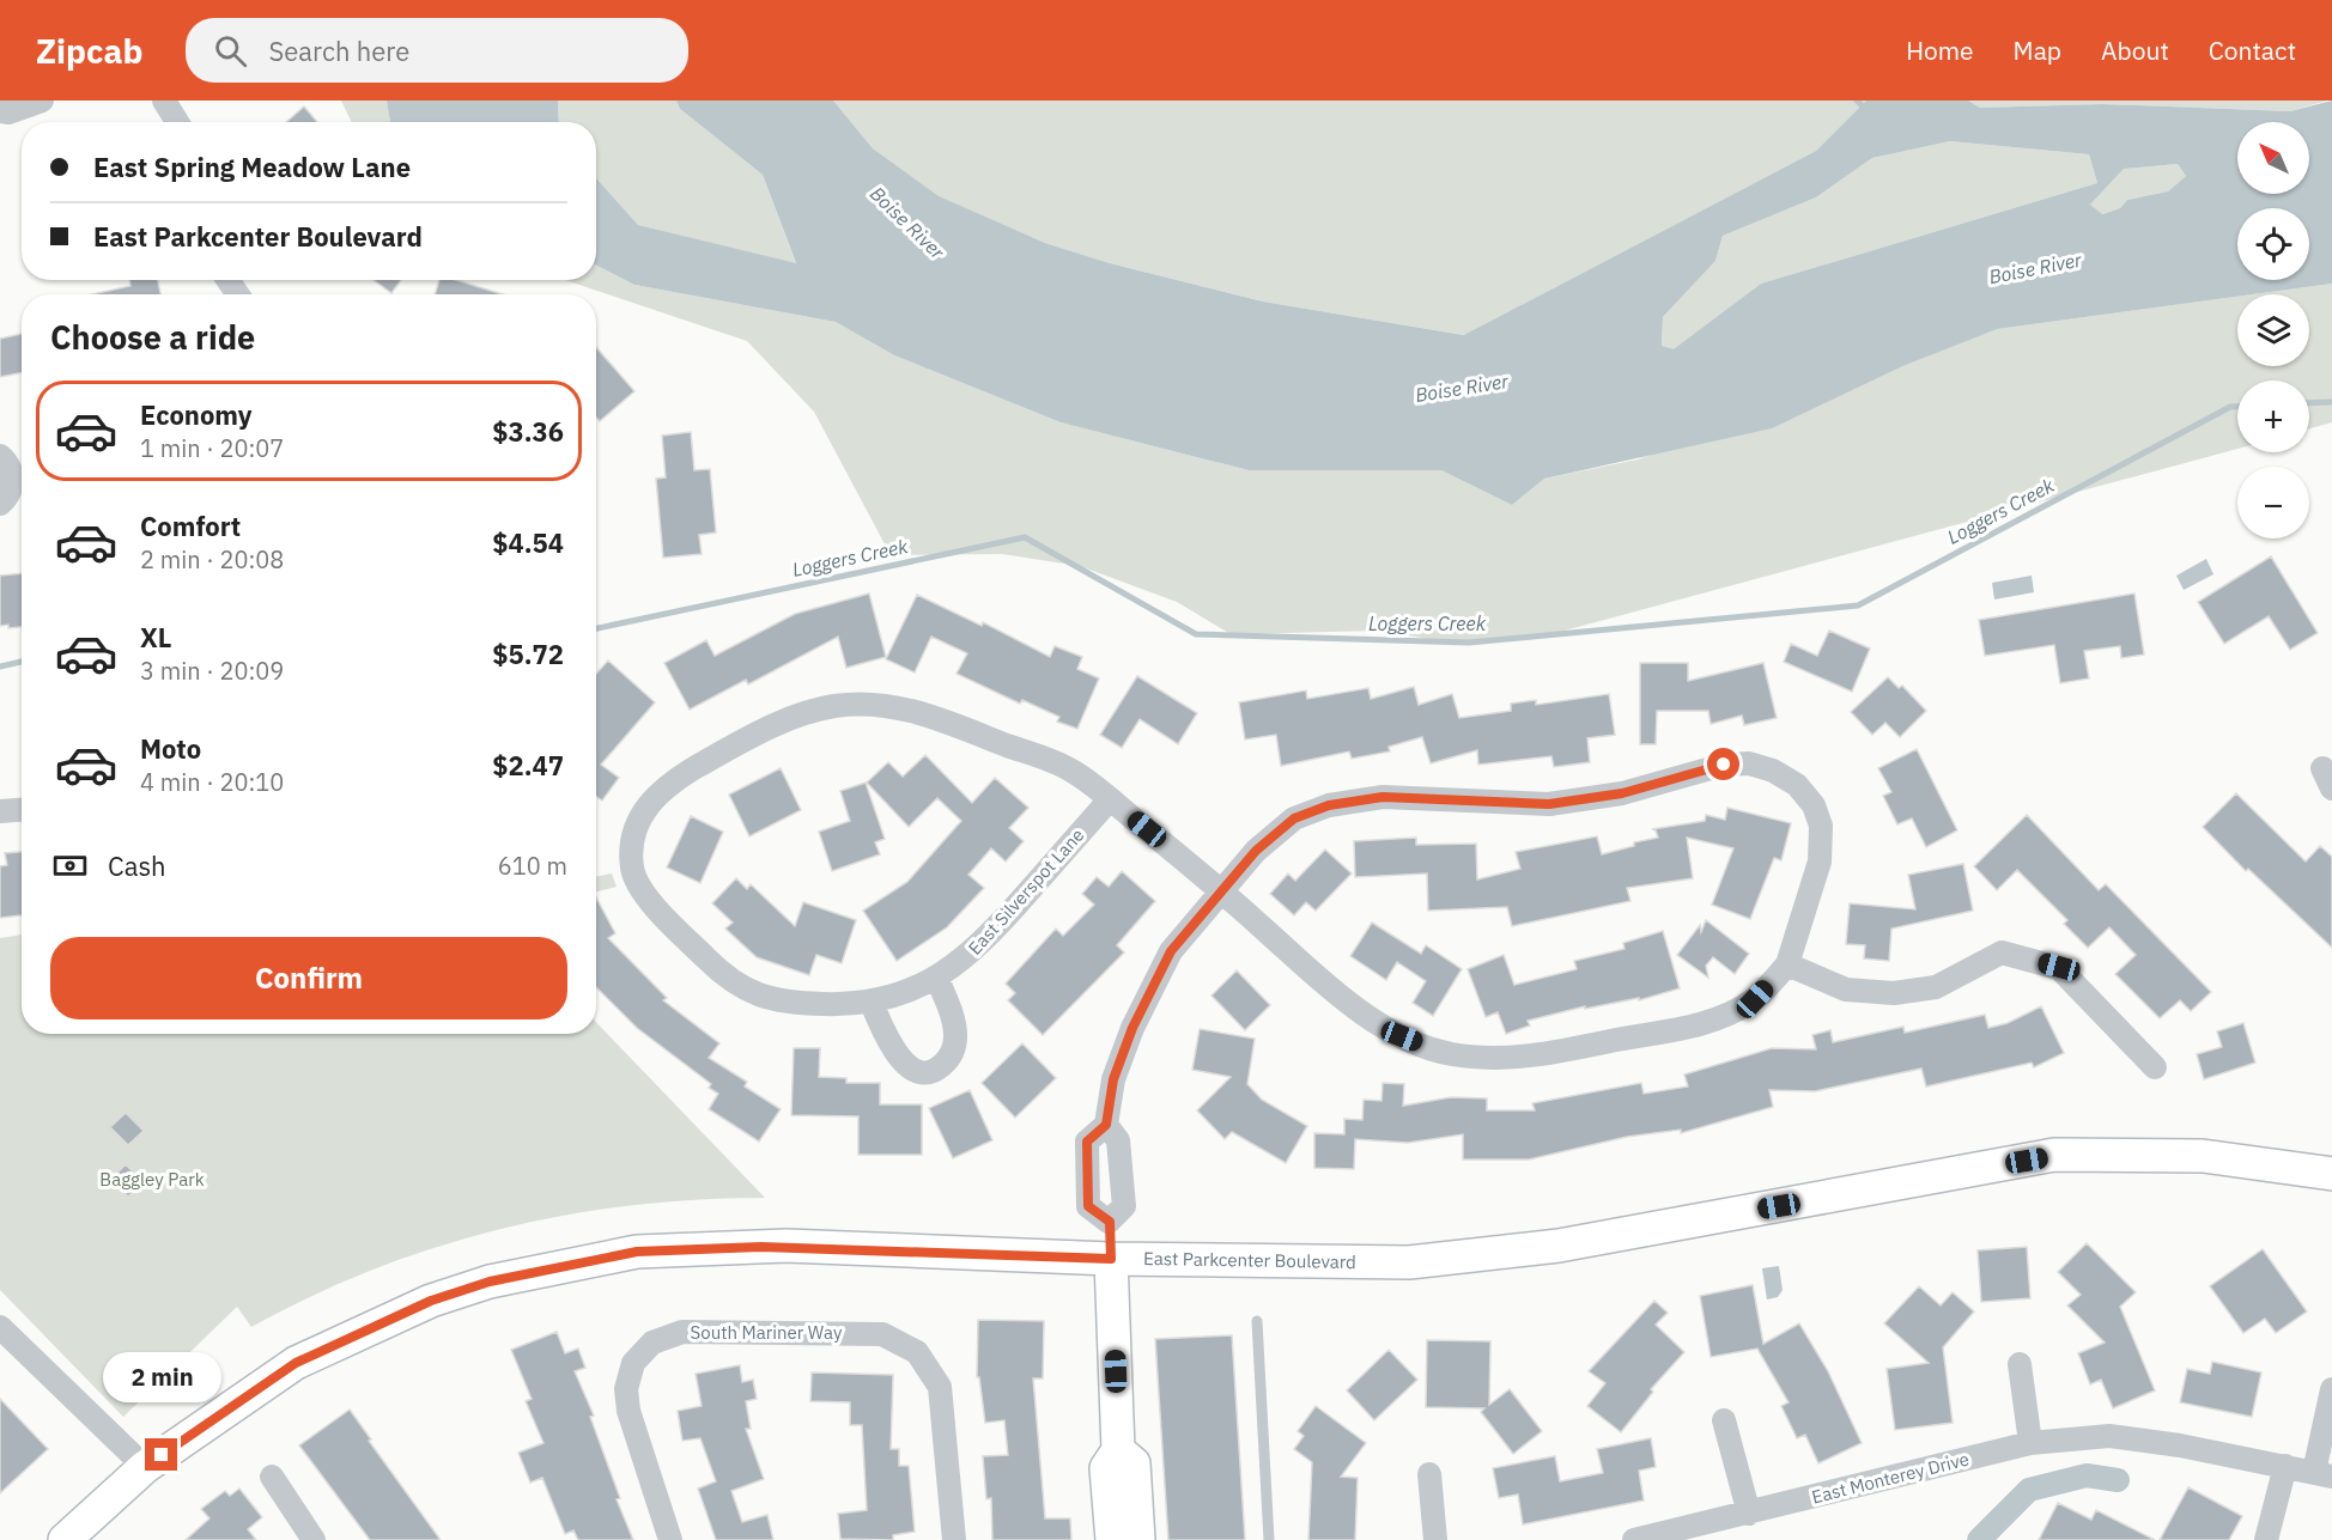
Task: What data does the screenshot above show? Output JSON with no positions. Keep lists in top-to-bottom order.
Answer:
{
  "streets": {
    "main road": ["East Parkcenter Boulevard"],
    "street": ["East Silverspot Lane", "South Mariner Way", "East Monterey Drive"]
  },
  "water": ["Boise River", "Loggers Creek"],
  "parks": ["Baggley Park"],
  "north": "top left",
  "page": {
    "header": "Zipcab",
    "search": "Search here",
    "nav": [
      "Home",
      "Map",
      "About",
      "Contact"
    ],
    "map_buttons": ["+", "−"],
    "banner": ["East Spring Meadow Lane", "East Parkcenter Boulevard"],
    "heading": "Choose a ride",
    "list": [
      {
        "name": "Economy",
        "note": "1 min · 20:07",
        "value": "$3.36"
      },
      {
        "name": "Comfort",
        "note": "2 min · 20:08",
        "value": "$4.54"
      },
      {
        "name": "XL",
        "note": "3 min · 20:09",
        "value": "$5.72"
      },
      {
        "name": "Moto",
        "note": "4 min · 20:10",
        "value": "$2.47"
      }
    ],
    "pay": ["Cash", "610 m"],
    "buttons": "Confirm",
    "bubble": "2 min"
  }
}
